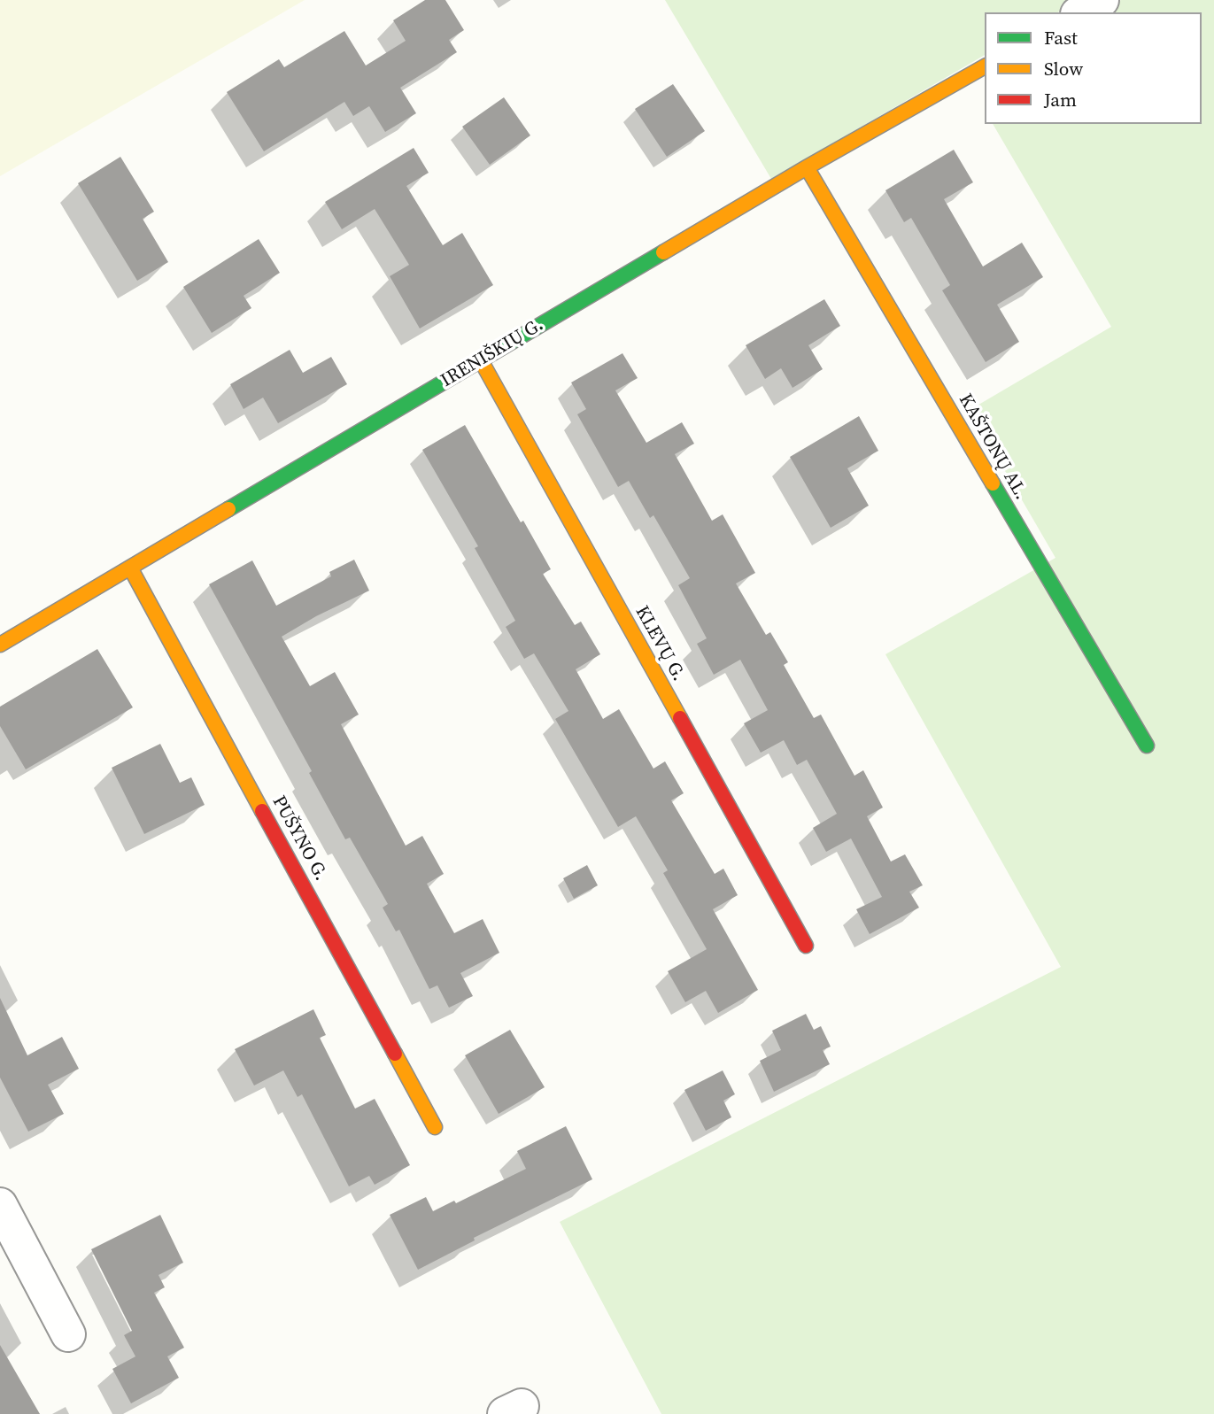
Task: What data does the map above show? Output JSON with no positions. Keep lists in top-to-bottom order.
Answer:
{
  "streets": {
    "street": [
      "IRENIŠKIŲ G.",
      "KAŠTONŲ AL.",
      "KLEVŲ G.",
      "PUŠYNO G."
    ]
  },
  "crossings": [
    ["IRENIŠKIŲ G.", "KAŠTONŲ AL."],
    ["IRENIŠKIŲ G.", "KLEVŲ G."],
    ["IRENIŠKIŲ G.", "PUŠYNO G."]
  ],
  "legend": ["Fast", "Slow", "Jam"]
}
